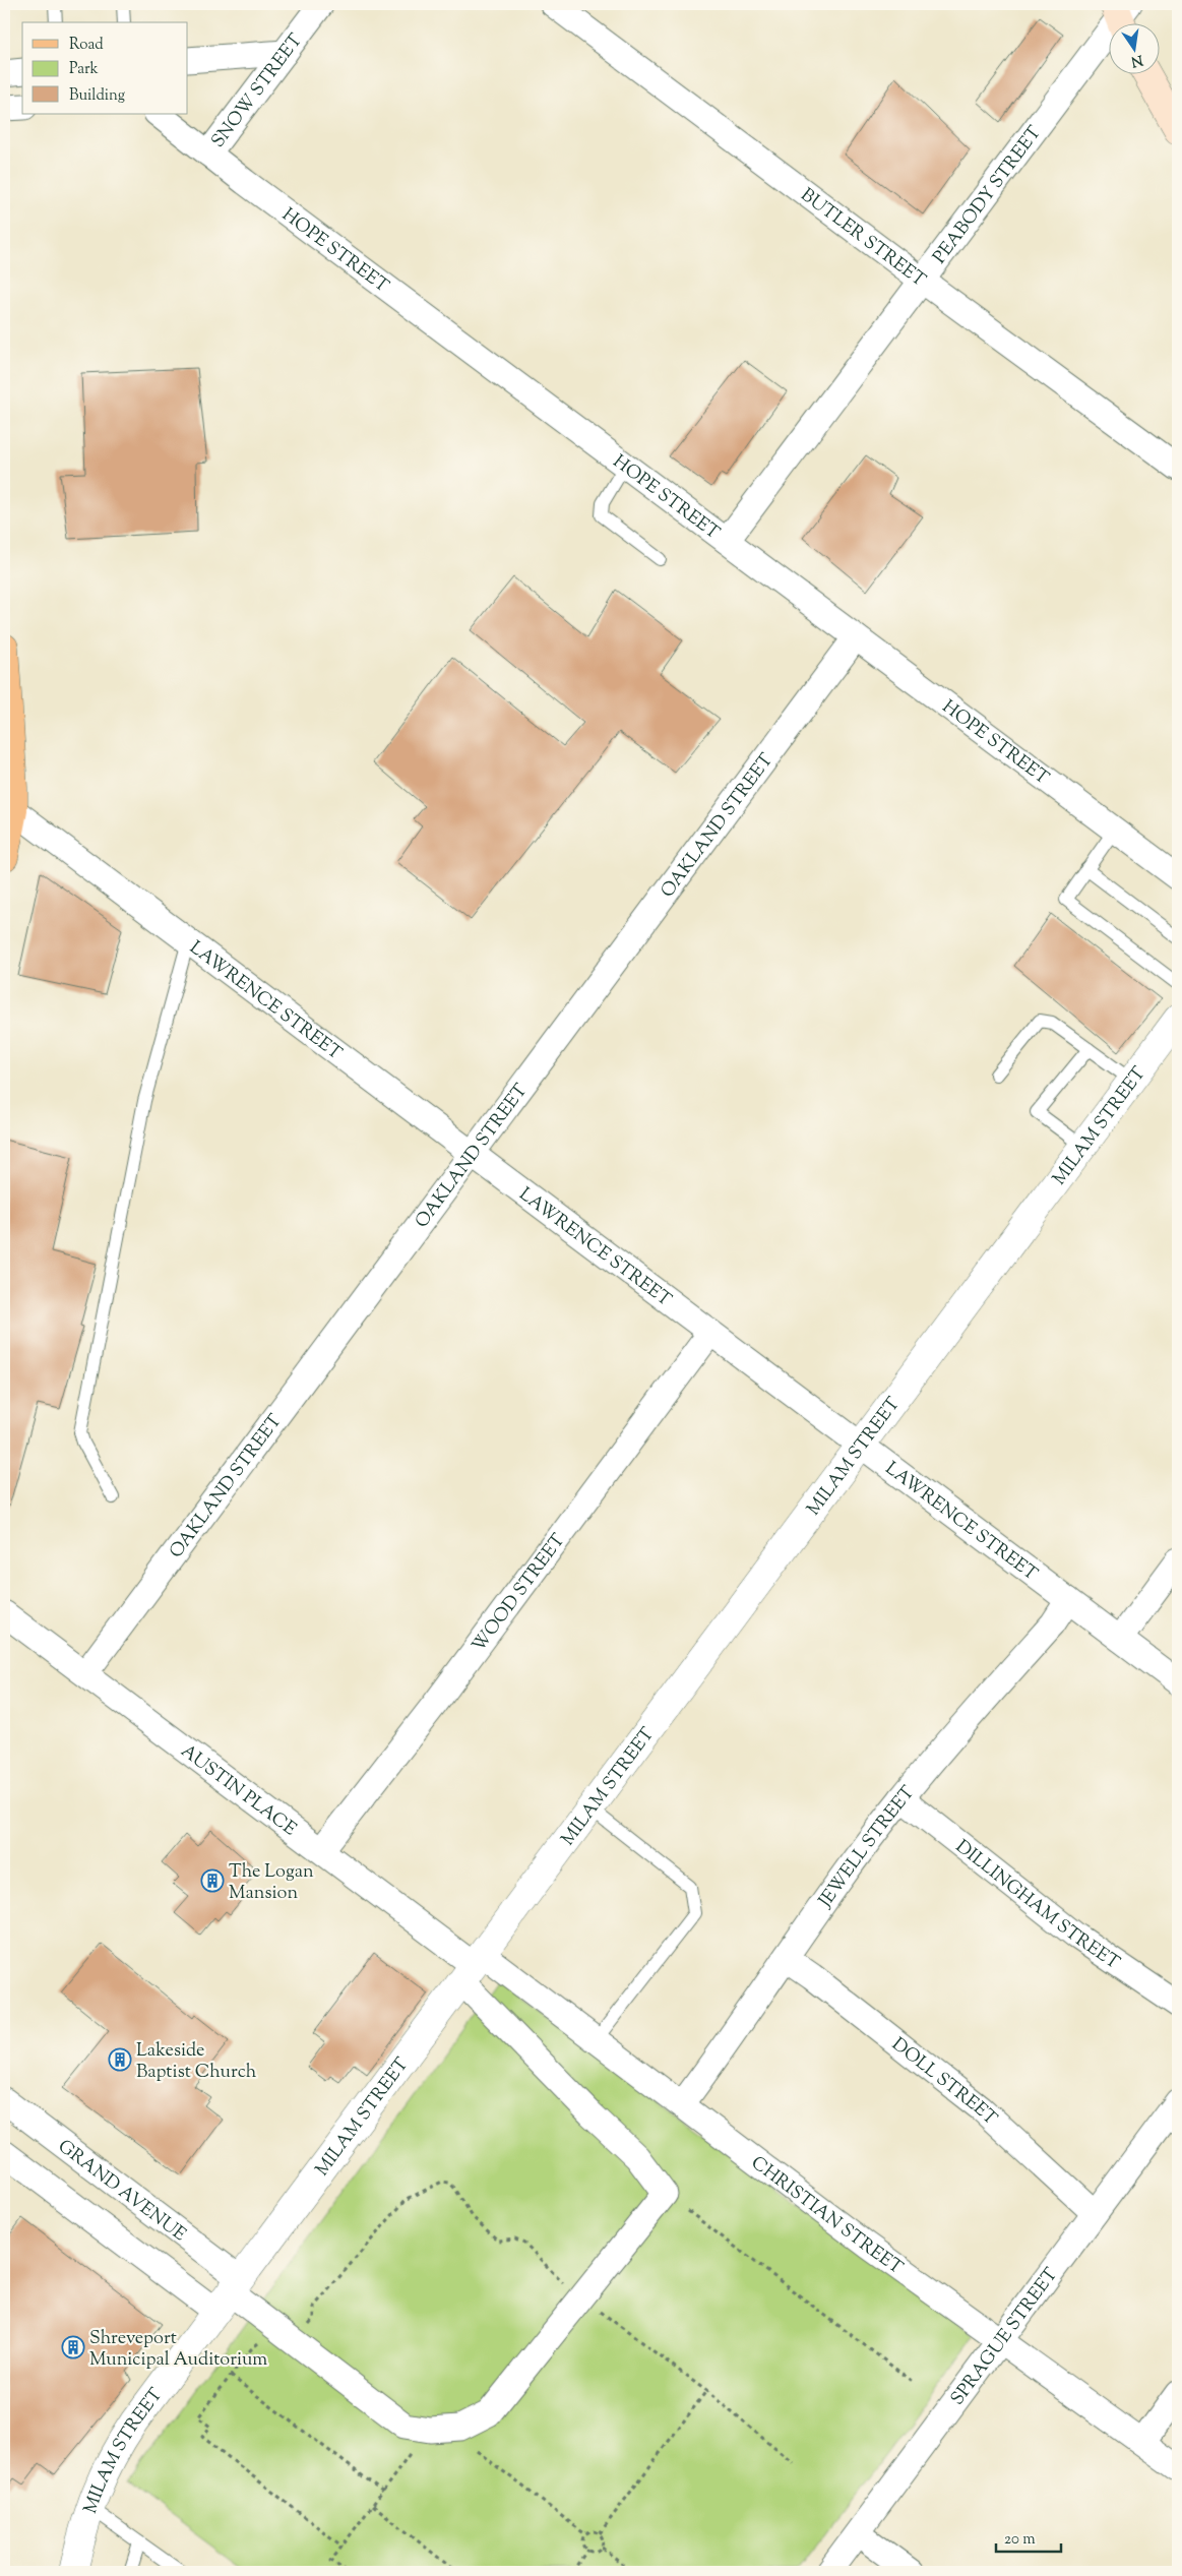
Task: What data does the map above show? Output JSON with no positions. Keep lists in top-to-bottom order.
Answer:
{
  "streets": {
    "street": [
      "SNOW STREET",
      "PEABODY STREET",
      "BUTLER STREET",
      "HOPE STREET",
      "OAKLAND STREET",
      "LAWRENCE STREET",
      "MILAM STREET",
      "WOOD STREET",
      "AUSTIN PLACE",
      "JEWELL STREET",
      "DILLINGHAM STREET",
      "DOLL STREET",
      "GRAND AVENUE",
      "CHRISTIAN STREET",
      "SPRAGUE STREET"
    ]
  },
  "crossings": [
    ["SNOW STREET", "HOPE STREET"],
    ["PEABODY STREET", "BUTLER STREET"],
    ["PEABODY STREET", "HOPE STREET"],
    ["HOPE STREET", "OAKLAND STREET"],
    ["OAKLAND STREET", "LAWRENCE STREET"],
    ["OAKLAND STREET", "AUSTIN PLACE"],
    ["LAWRENCE STREET", "MILAM STREET"],
    ["LAWRENCE STREET", "WOOD STREET"],
    ["LAWRENCE STREET", "JEWELL STREET"],
    ["MILAM STREET", "AUSTIN PLACE"],
    ["MILAM STREET", "GRAND AVENUE"],
    ["MILAM STREET", "CHRISTIAN STREET"],
    ["WOOD STREET", "AUSTIN PLACE"],
    ["AUSTIN PLACE", "CHRISTIAN STREET"],
    ["JEWELL STREET", "DILLINGHAM STREET"],
    ["JEWELL STREET", "DOLL STREET"],
    ["JEWELL STREET", "CHRISTIAN STREET"],
    ["DOLL STREET", "SPRAGUE STREET"],
    ["CHRISTIAN STREET", "SPRAGUE STREET"]
  ],
  "places": {
    "building": ["The Logan Mansion", "Lakeside Baptist Church", "Shreveport Municipal Auditorium"]
  },
  "legend": ["Road", "Park", "Building"],
  "scale_bar": "20 m",
  "north": "bottom"
}
